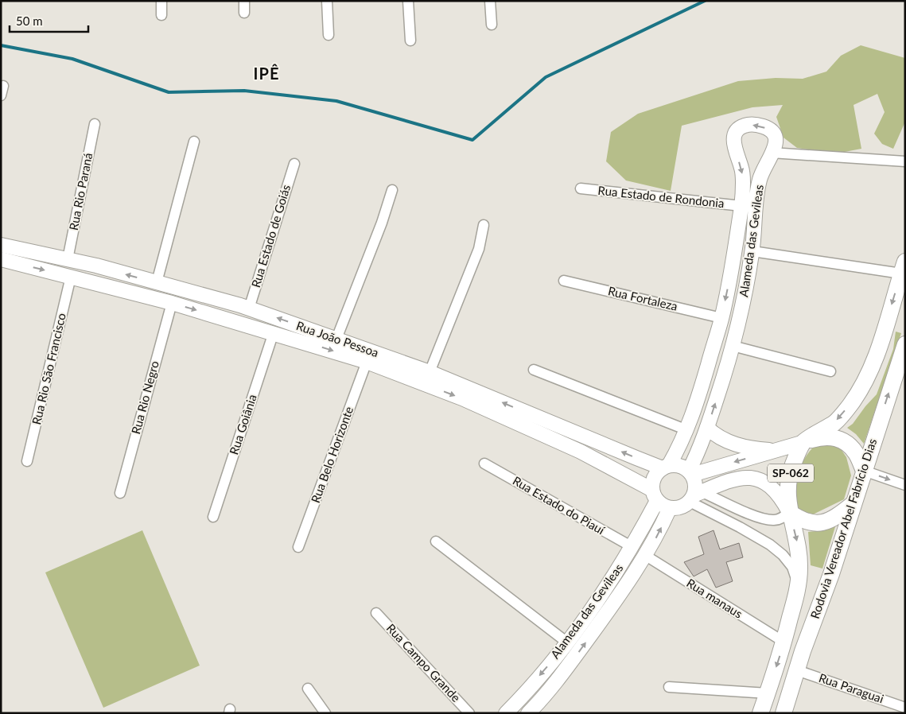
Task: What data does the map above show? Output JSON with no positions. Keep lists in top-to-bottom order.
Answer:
{
  "streets": {
    "main road": ["SP-062", "Rodovia Vereador Abel Fabrício Dias"],
    "street": [
      "Rua Rio Paraná",
      "Rua Estado de Rondonia",
      "Rua Estado de Goiás",
      "Alameda das Gevileas",
      "Rua Fortaleza",
      "Rua João Pessoa",
      "Rua Rio São Francisco",
      "Rua Rio Negro",
      "Rua Goiânia",
      "Rua Belo Horizonte",
      "Rua Estado do Piauí",
      "Rua manaus",
      "Rua Campo Grande",
      "Rua Paraguai"
    ]
  },
  "crossings": [
    ["Rua Rio Paraná", "Rua João Pessoa"],
    ["Rua Estado de Rondonia", "Alameda das Gevileas"],
    ["Rua Estado de Goiás", "Rua João Pessoa"],
    ["Alameda das Gevileas", "Rua Fortaleza"],
    ["Alameda das Gevileas", "Rua João Pessoa"],
    ["Alameda das Gevileas", "Rua Estado do Piauí"],
    ["Alameda das Gevileas", "Rua manaus"],
    ["Rua João Pessoa", "Rua Rio São Francisco"],
    ["Rua João Pessoa", "Rua Rio Negro"],
    ["Rua João Pessoa", "Rua Goiânia"],
    ["Rua João Pessoa", "Rua Belo Horizonte"],
    ["Rodovia Vereador Abel Fabrício Dias", "Rua manaus"],
    ["Rodovia Vereador Abel Fabrício Dias", "Rua Paraguai"]
  ],
  "districts": ["IPÊ"],
  "scale_bar": "50 m"
}
